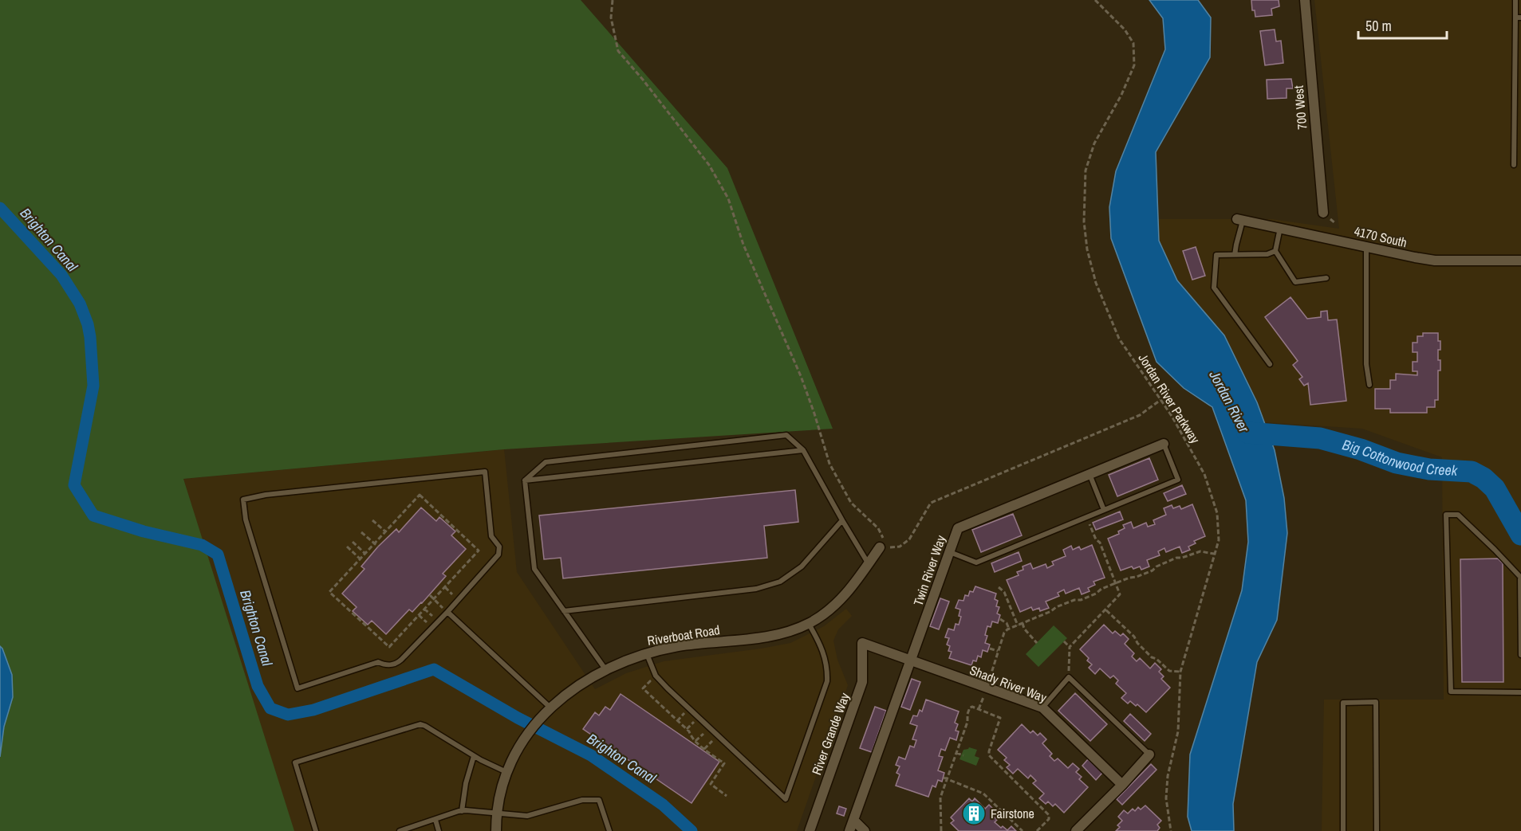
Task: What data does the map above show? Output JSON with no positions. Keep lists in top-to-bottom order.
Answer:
{
  "streets": {
    "street": [
      "700 West",
      "4170 South",
      "Twin River Way",
      "Riverboat Road",
      "Shady River Way",
      "River Grande Way"
    ],
    "path": ["Jordan River Parkway"]
  },
  "crossings": [
    ["Twin River Way", "Shady River Way"],
    ["Shady River Way", "River Grande Way"]
  ],
  "water": ["Brighton Canal", "Jordan River", "Big Cottonwood Creek"],
  "places": {
    "building": ["Fairstone"]
  },
  "scale_bar": "50 m"
}
